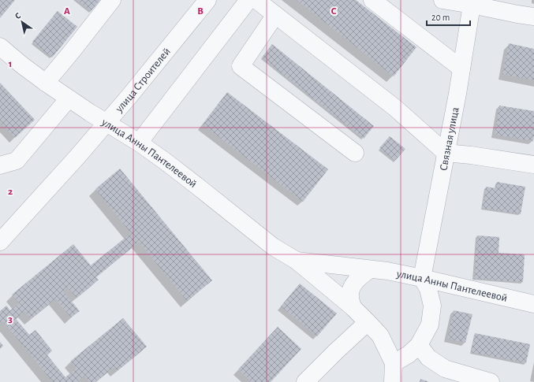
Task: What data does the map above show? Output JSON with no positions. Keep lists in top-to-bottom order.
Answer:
{
  "streets": {
    "street": ["улица Строителей", "Связная улица", "улица Анны Пантелеевой"]
  },
  "crossings": [
    ["улица Строителей", "улица Анны Пантелеевой"],
    ["Связная улица", "улица Анны Пантелеевой"]
  ],
  "scale_bar": "20 m",
  "north": "top left",
  "grid": {
    "columns": ["A", "B", "C"],
    "rows": ["1", "2", "3"]
  }
}
